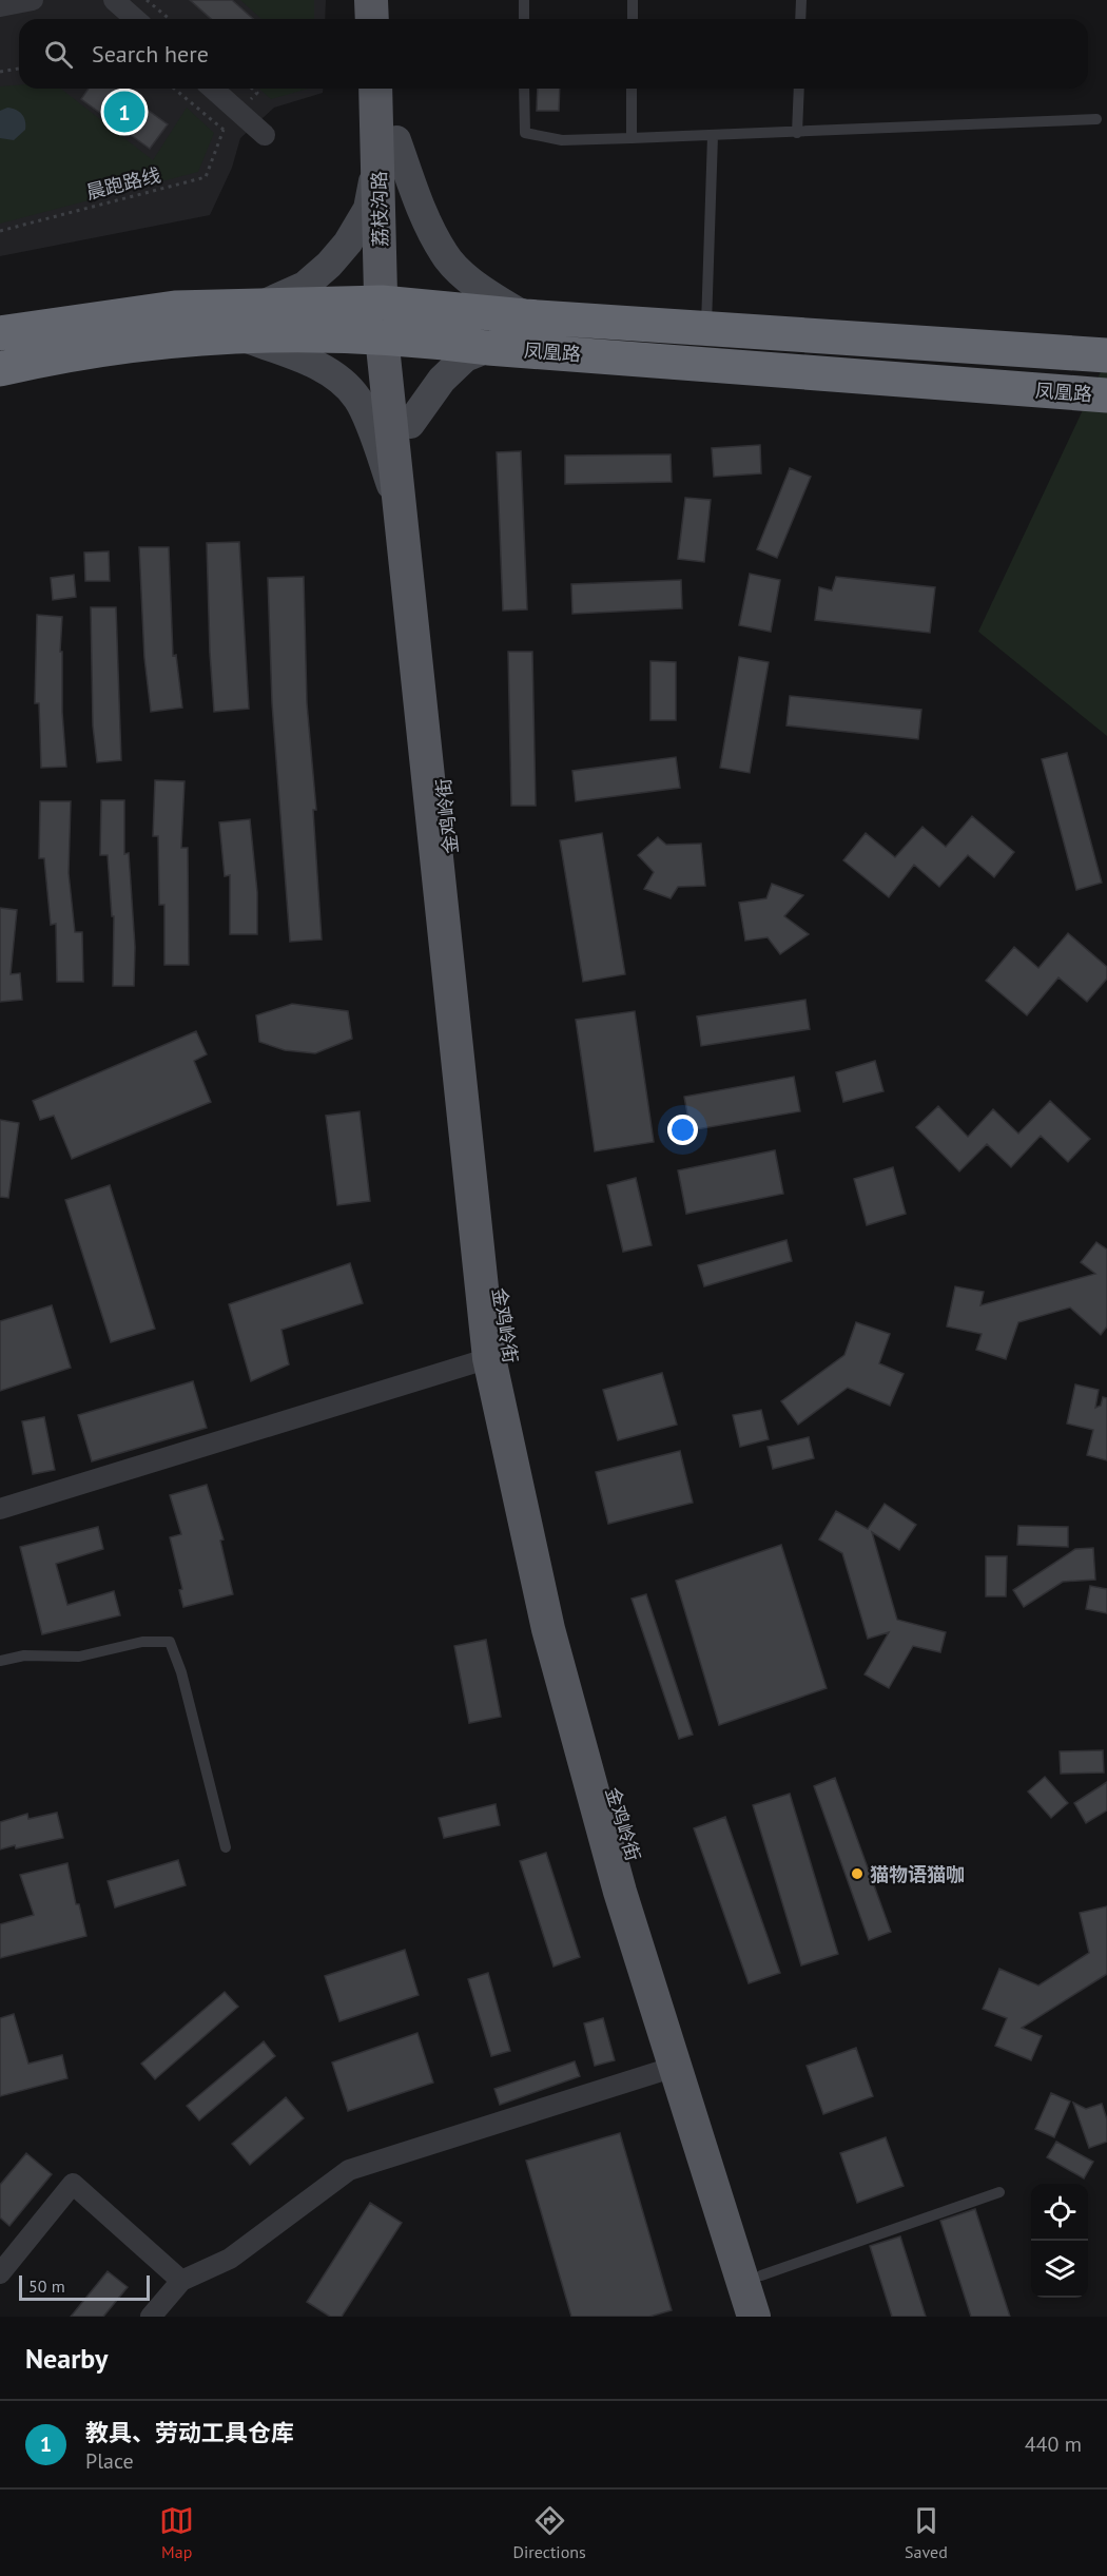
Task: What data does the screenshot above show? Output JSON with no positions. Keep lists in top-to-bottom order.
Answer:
{
  "streets": {
    "highway": ["凤凰路"],
    "main road": ["荔枝沟路", "金鸡岭街"],
    "path": ["晨跑路线"]
  },
  "crossings": [
    ["荔枝沟路", "凤凰路"],
    ["荔枝沟路", "金鸡岭街"],
    ["凤凰路", "金鸡岭街"]
  ],
  "places": ["猫物语猫咖"],
  "scale_bar": "50 m",
  "page": {
    "search": "Search here",
    "pins": "1",
    "scale": "50 m",
    "heading": "Nearby",
    "list": [
      {
        "mark": "1",
        "name": "教具、劳动工具仓库",
        "note": "Place",
        "value": "440 m"
      }
    ],
    "nav": ["Map", "Directions", "Saved"]
  }
}
